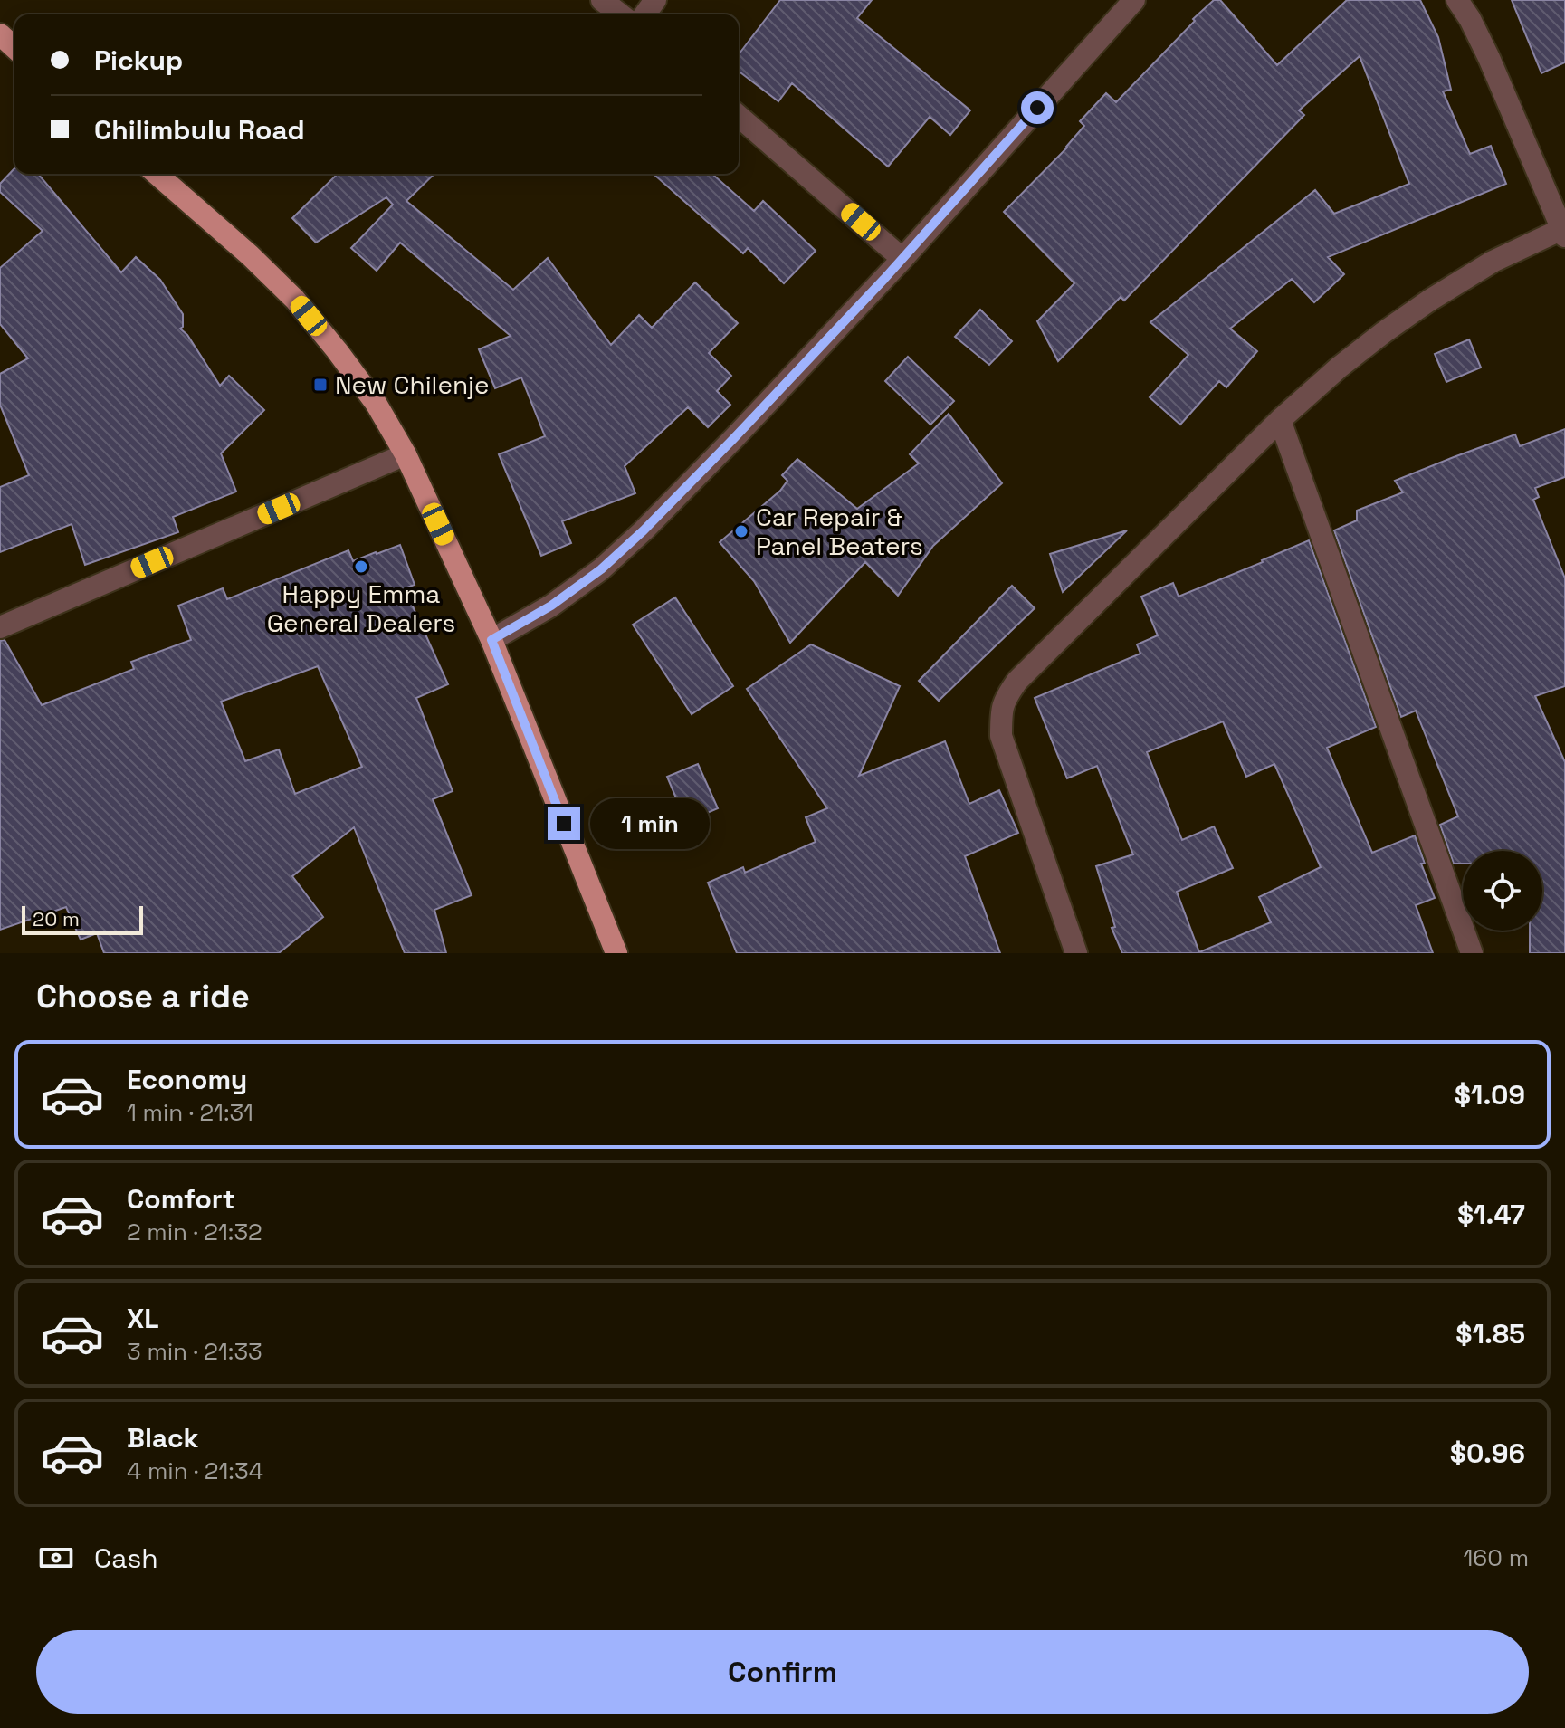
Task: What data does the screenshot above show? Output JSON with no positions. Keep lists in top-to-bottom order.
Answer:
{
  "places": {
    "transit": ["New Chilenje"],
    "other": ["Car Repair & Panel Beaters", "Happy Emma General Dealers"]
  },
  "scale_bar": "20 m",
  "page": {
    "banner": ["Pickup", "Chilimbulu Road"],
    "bubble": "1 min",
    "scale": "20 m",
    "heading": "Choose a ride",
    "list": [
      {
        "name": "Economy",
        "note": "1 min · 21:31",
        "value": "$1.09"
      },
      {
        "name": "Comfort",
        "note": "2 min · 21:32",
        "value": "$1.47"
      },
      {
        "name": "XL",
        "note": "3 min · 21:33",
        "value": "$1.85"
      },
      {
        "name": "Black",
        "note": "4 min · 21:34",
        "value": "$0.96"
      }
    ],
    "pay": ["Cash", "160 m"],
    "buttons": "Confirm"
  }
}
